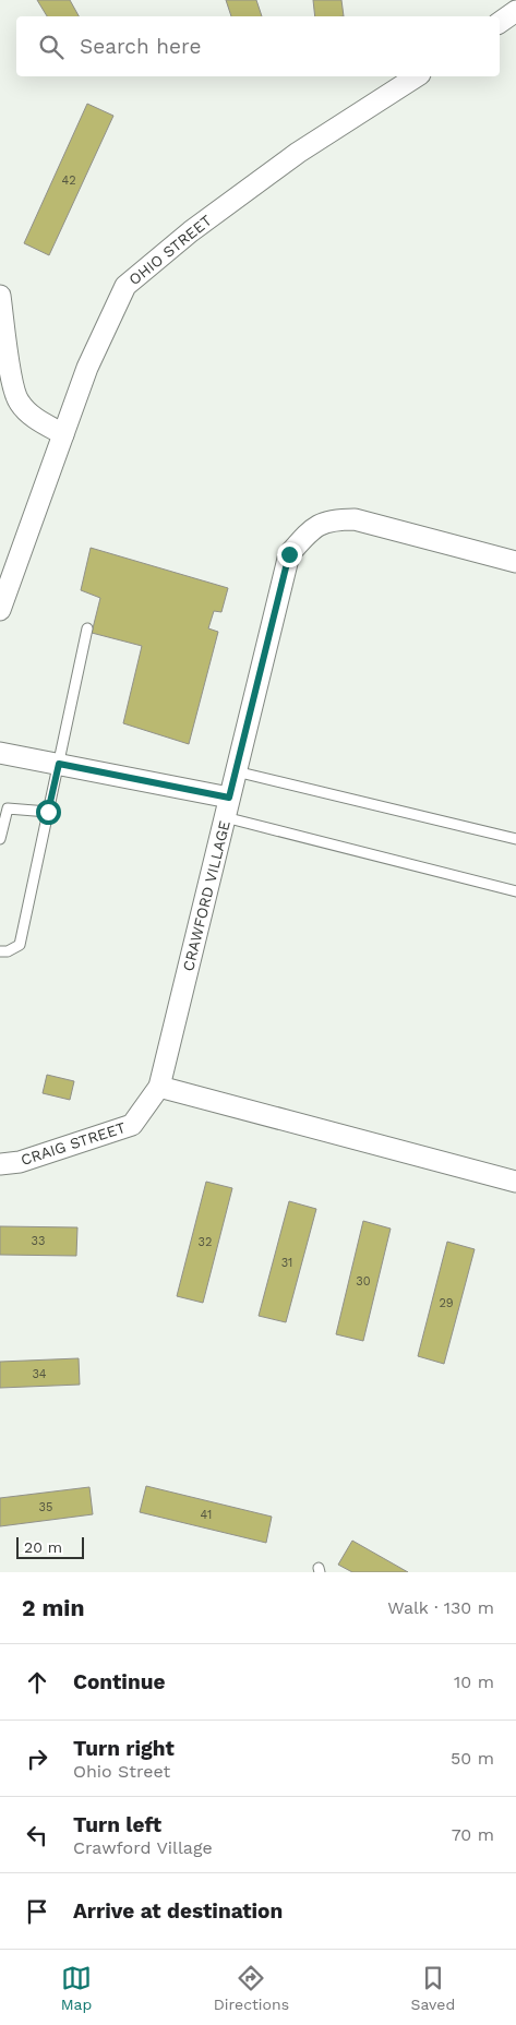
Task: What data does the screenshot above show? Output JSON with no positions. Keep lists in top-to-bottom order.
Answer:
{
  "streets": {
    "street": ["OHIO STREET", "CRAWFORD VILLAGE", "CRAIG STREET"]
  },
  "crossings": [
    ["CRAWFORD VILLAGE", "CRAIG STREET"]
  ],
  "house_numbers": [
    "42",
    "33",
    "32",
    "31",
    "30",
    "29",
    "34",
    "35",
    "41"
  ],
  "scale_bar": "20 m",
  "page": {
    "search": "Search here",
    "scale": "20 m",
    "heading": ["2 min", "Walk · 130 m"],
    "list": [
      ["Continue", "10 m"],
      ["Turn right", "Ohio Street", "50 m"],
      ["Turn left", "Crawford Village", "70 m"],
      "Arrive at destination"
    ],
    "nav": ["Map", "Directions", "Saved"]
  }
}
